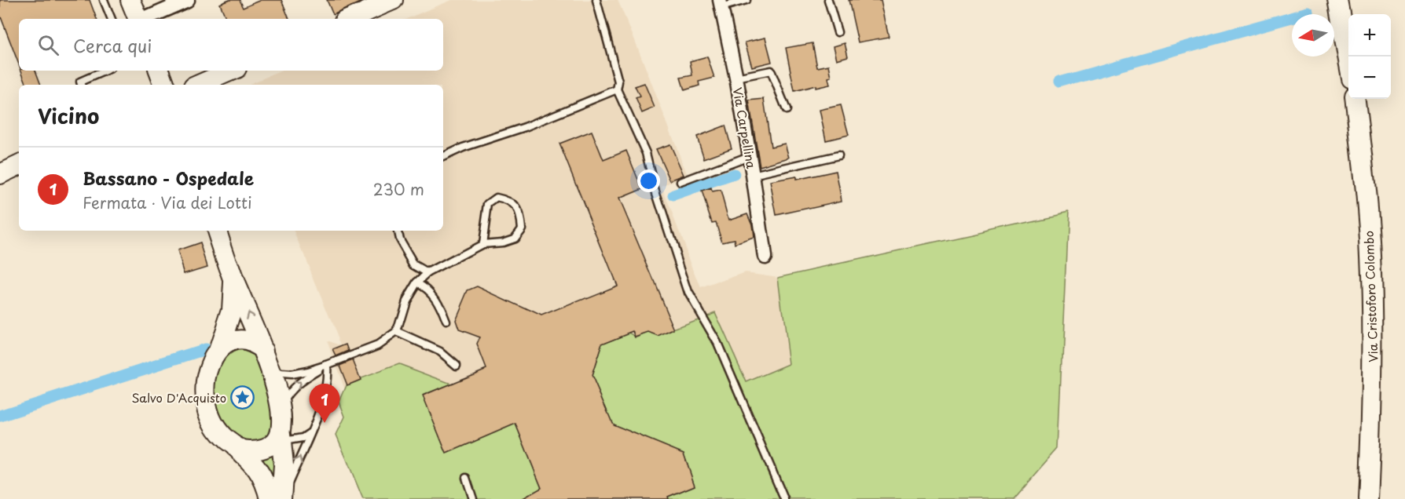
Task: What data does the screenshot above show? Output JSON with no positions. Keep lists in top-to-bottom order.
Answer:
{
  "streets": {
    "street": ["Via Carpellina", "Via Cristoforo Colombo"]
  },
  "places": {
    "place": ["Salvo D'Acquisto"]
  },
  "north": "left",
  "page": {
    "map_buttons": ["+", "−"],
    "search": "Cerca qui",
    "heading": "Vicino",
    "list": [
      {
        "mark": "1",
        "name": "Bassano - Ospedale",
        "note": "Fermata · Via dei Lotti",
        "value": "230 m"
      }
    ],
    "pins": "1"
  }
}
